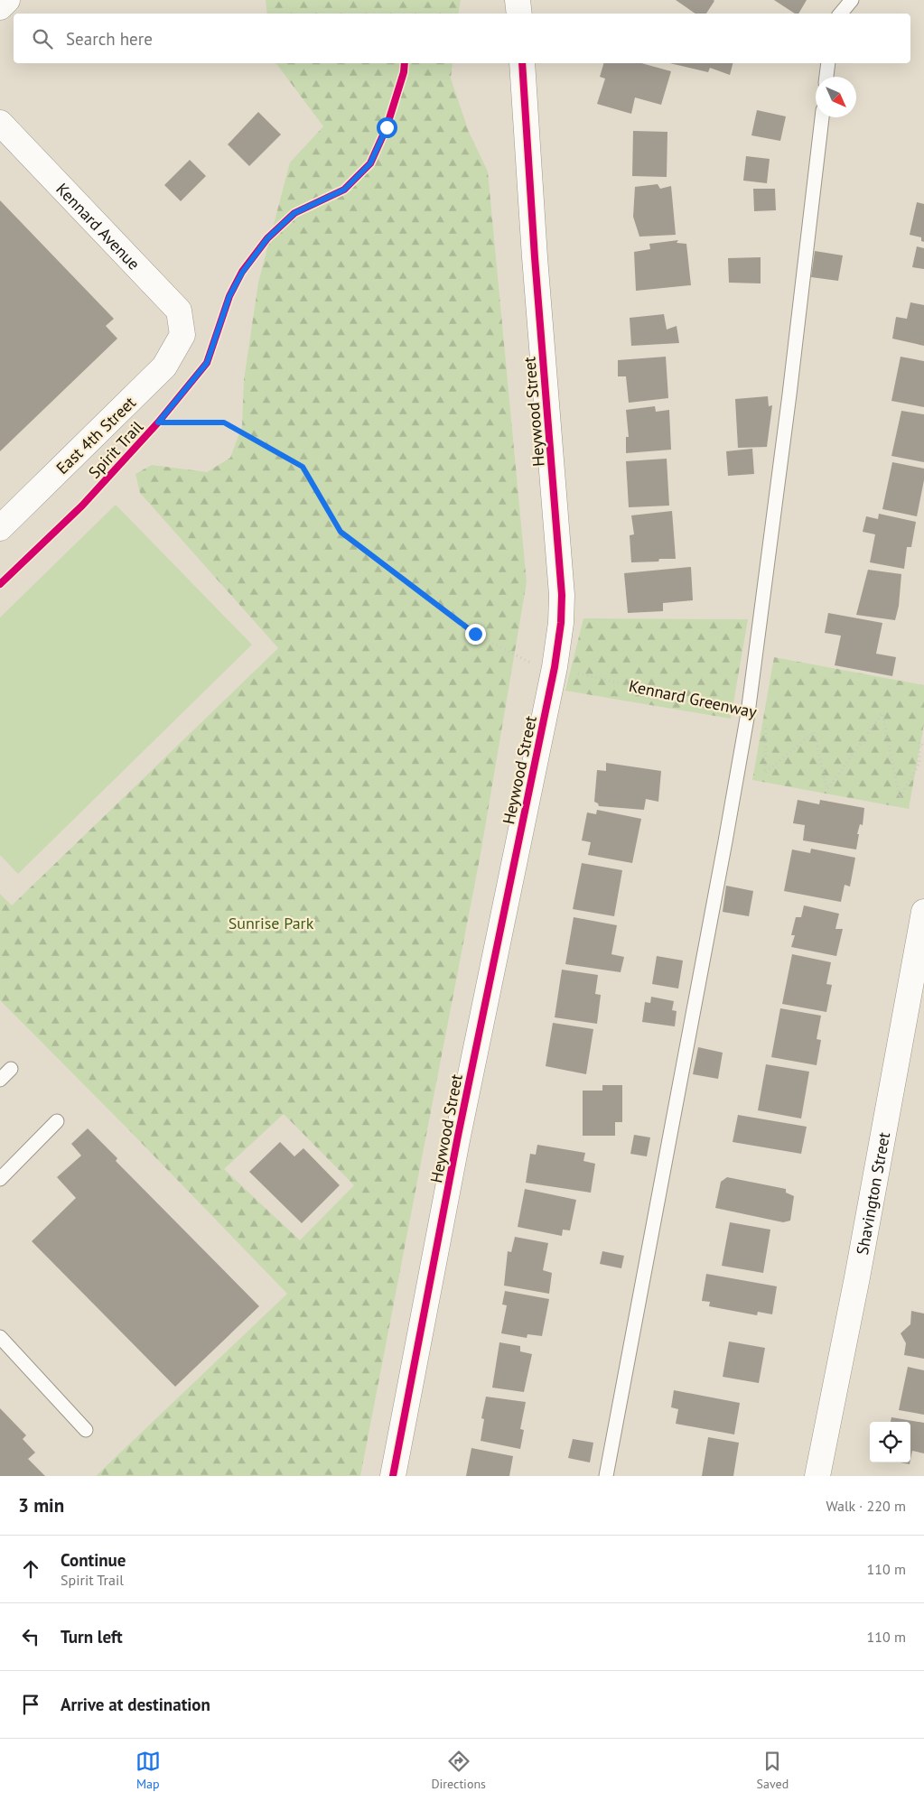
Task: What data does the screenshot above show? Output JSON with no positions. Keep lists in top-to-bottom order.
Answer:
{
  "streets": {
    "street": [
      "Kennard Avenue",
      "Heywood Street",
      "East 4th Street",
      "Shavington Street"
    ],
    "path": ["Kennard Greenway"],
    "cycle path": ["Spirit Trail"]
  },
  "crossings": [
    ["Kennard Avenue", "East 4th Street"]
  ],
  "parks": ["Sunrise Park"],
  "north": "bottom right",
  "page": {
    "search": "Search here",
    "heading": ["3 min", "Walk · 220 m"],
    "list": [
      ["Continue", "Spirit Trail", "110 m"],
      ["Turn left", "110 m"],
      "Arrive at destination"
    ],
    "nav": ["Map", "Directions", "Saved"]
  }
}
